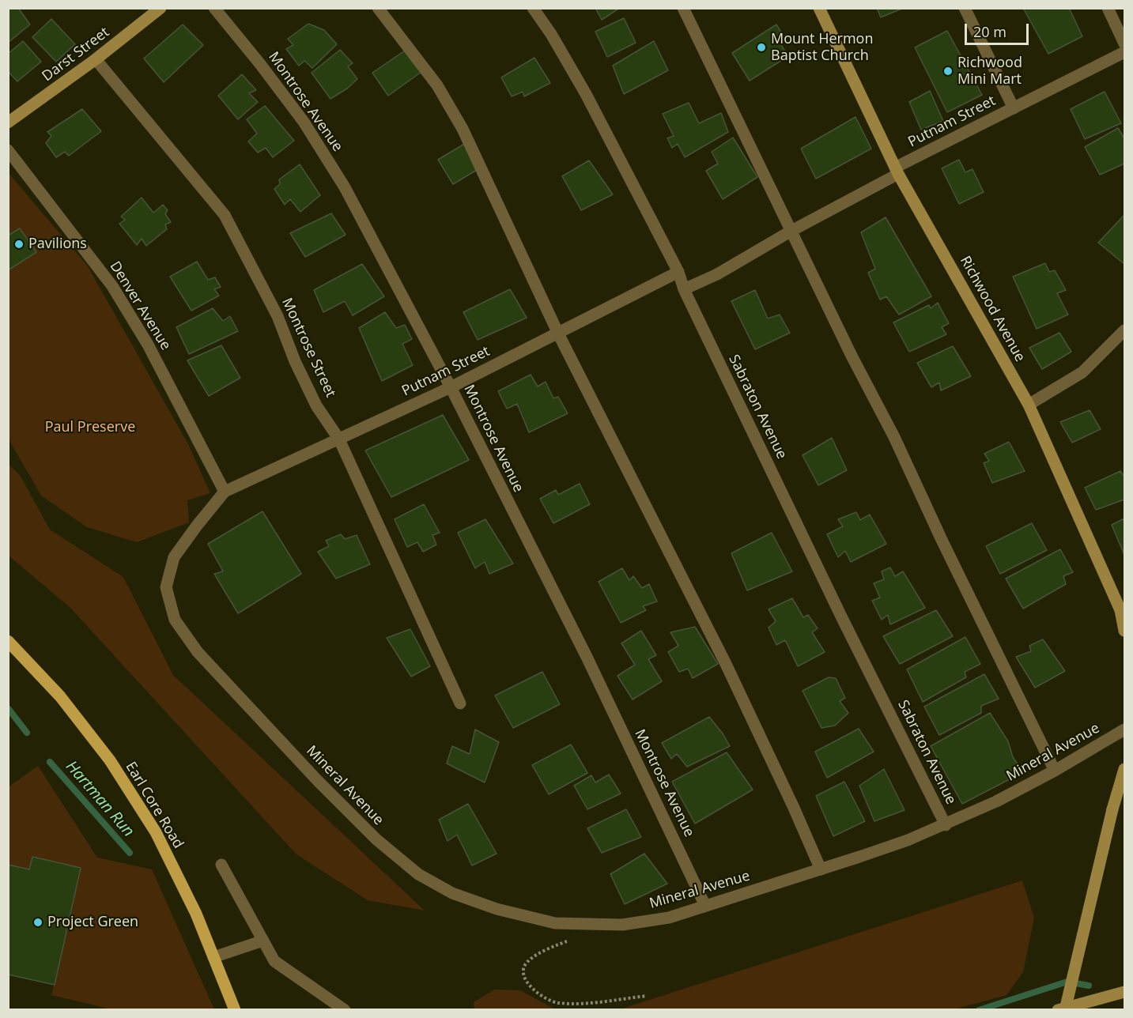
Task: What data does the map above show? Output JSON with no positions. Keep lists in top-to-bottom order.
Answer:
{
  "streets": {
    "main road": ["Earl Core Road"],
    "street": [
      "Darst Street",
      "Montrose Avenue",
      "Putnam Street",
      "Denver Avenue",
      "Richwood Avenue",
      "Montrose Street",
      "Sabraton Avenue",
      "Mineral Avenue"
    ]
  },
  "crossings": [
    ["Darst Street", "Montrose Street"],
    ["Montrose Avenue", "Putnam Street"],
    ["Montrose Avenue", "Mineral Avenue"],
    ["Putnam Street", "Denver Avenue"],
    ["Putnam Street", "Richwood Avenue"],
    ["Putnam Street", "Montrose Street"],
    ["Putnam Street", "Sabraton Avenue"],
    ["Putnam Street", "Mineral Avenue"],
    ["Denver Avenue", "Mineral Avenue"],
    ["Sabraton Avenue", "Mineral Avenue"]
  ],
  "water": ["Hartman Run"],
  "parks": ["Paul Preserve"],
  "places": [
    "Mount Hermon Baptist Church",
    "Richwood Mini Mart",
    "Pavilions",
    "Project Green"
  ],
  "scale_bar": "20 m"
}
